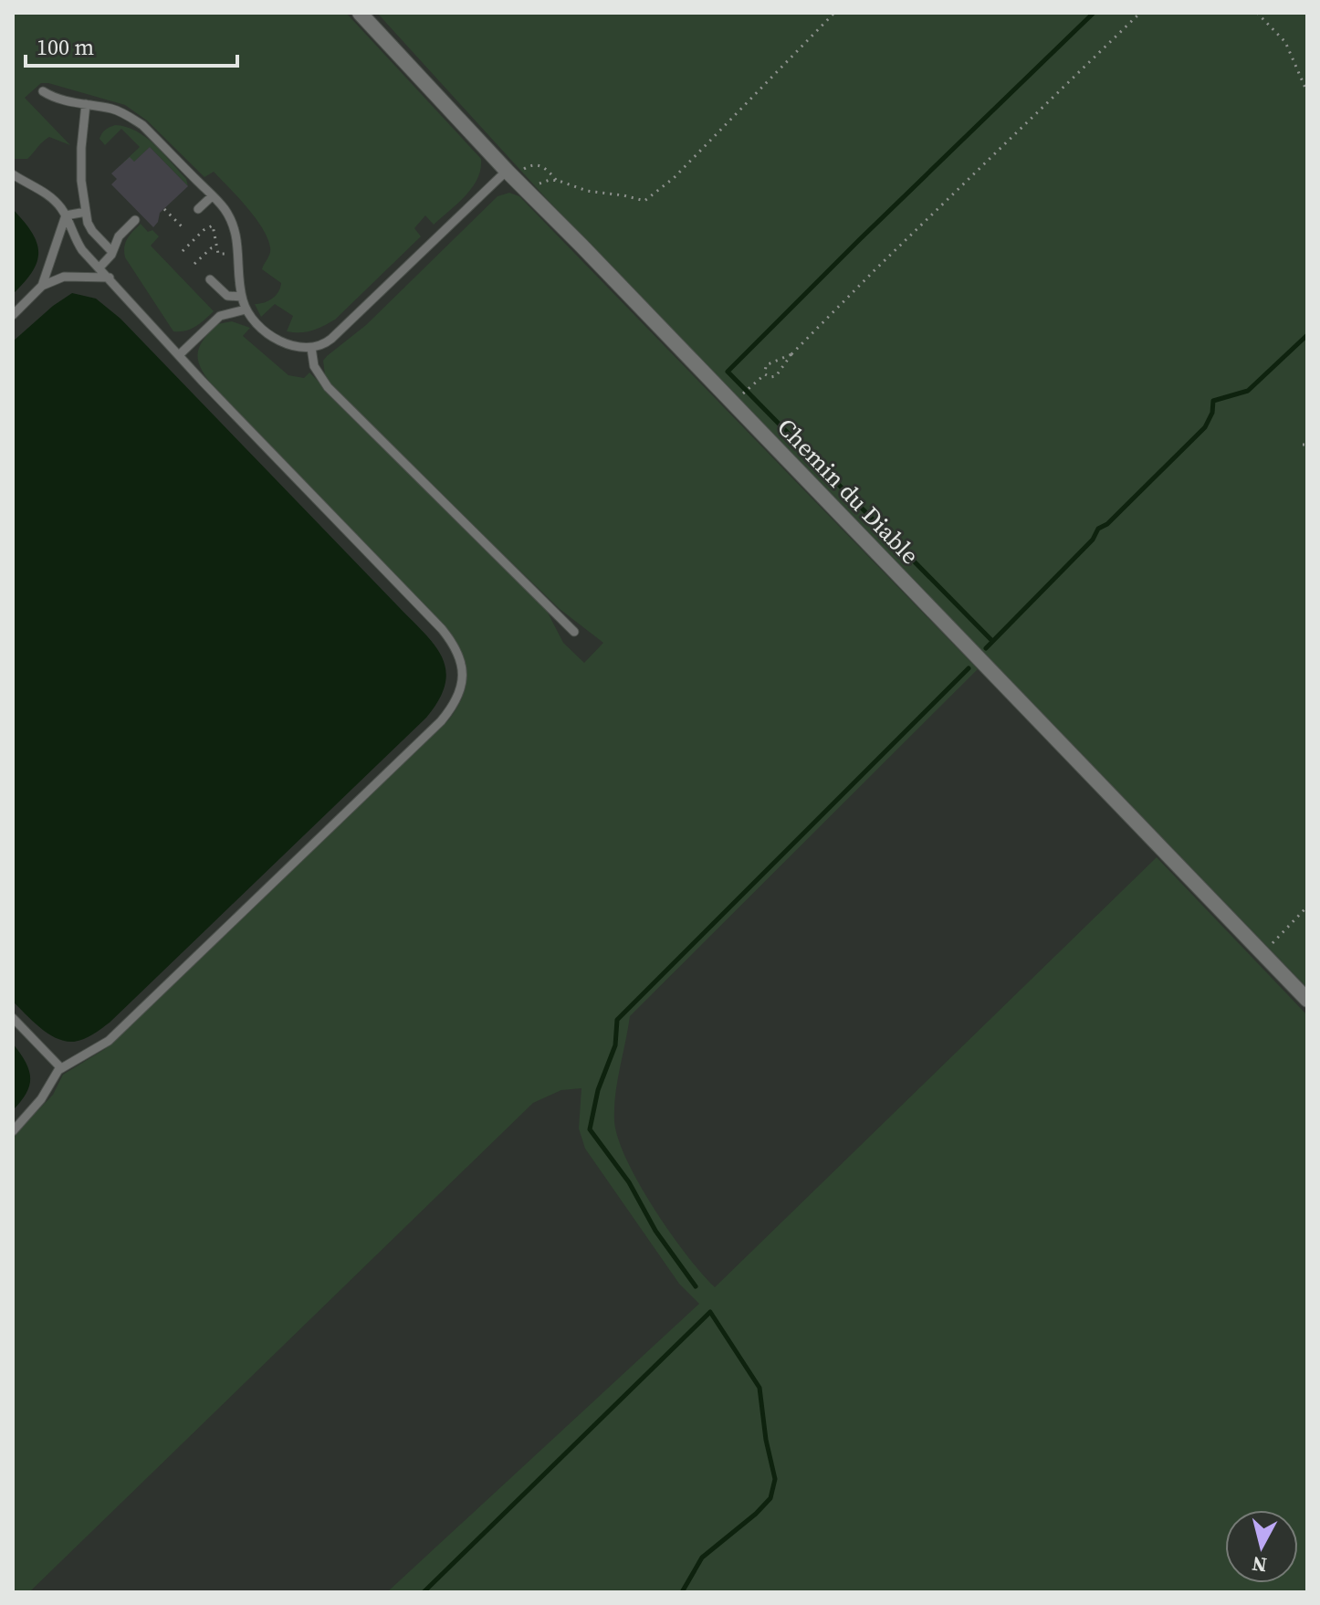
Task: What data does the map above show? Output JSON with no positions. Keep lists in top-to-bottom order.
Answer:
{
  "streets": {
    "street": ["Chemin du Diable"]
  },
  "scale_bar": "100 m",
  "north": "bottom"
}
